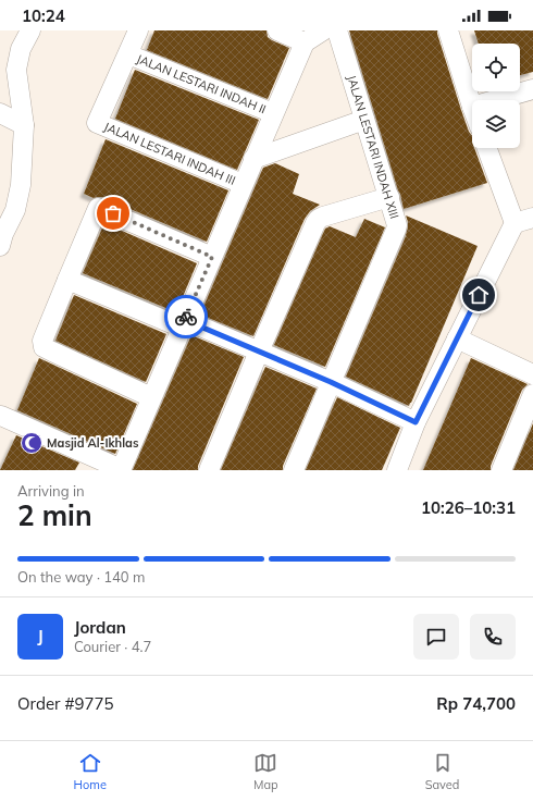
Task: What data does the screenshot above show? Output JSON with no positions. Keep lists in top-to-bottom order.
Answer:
{
  "streets": {
    "street": ["JALAN LESTARI INDAH II", "JALAN LESTARI INDAH XIII", "JALAN LESTARI INDAH III"]
  },
  "crossings": [
    ["JALAN LESTARI INDAH II", "JALAN LESTARI INDAH III"]
  ],
  "places": {
    "mosque": ["Masjid Al-Ikhlas"]
  },
  "page": {
    "status": "10:24",
    "heading": ["2 min", "Arriving in", "10:26–10:31"],
    "panel": [
      "Jordan",
      "Courier · 4.7",
      "Order #9775",
      "Rp 74,700"
    ],
    "bar": "On the way · 140 m",
    "round": "J",
    "tabs": ["Home", "Map", "Saved"]
  }
}
